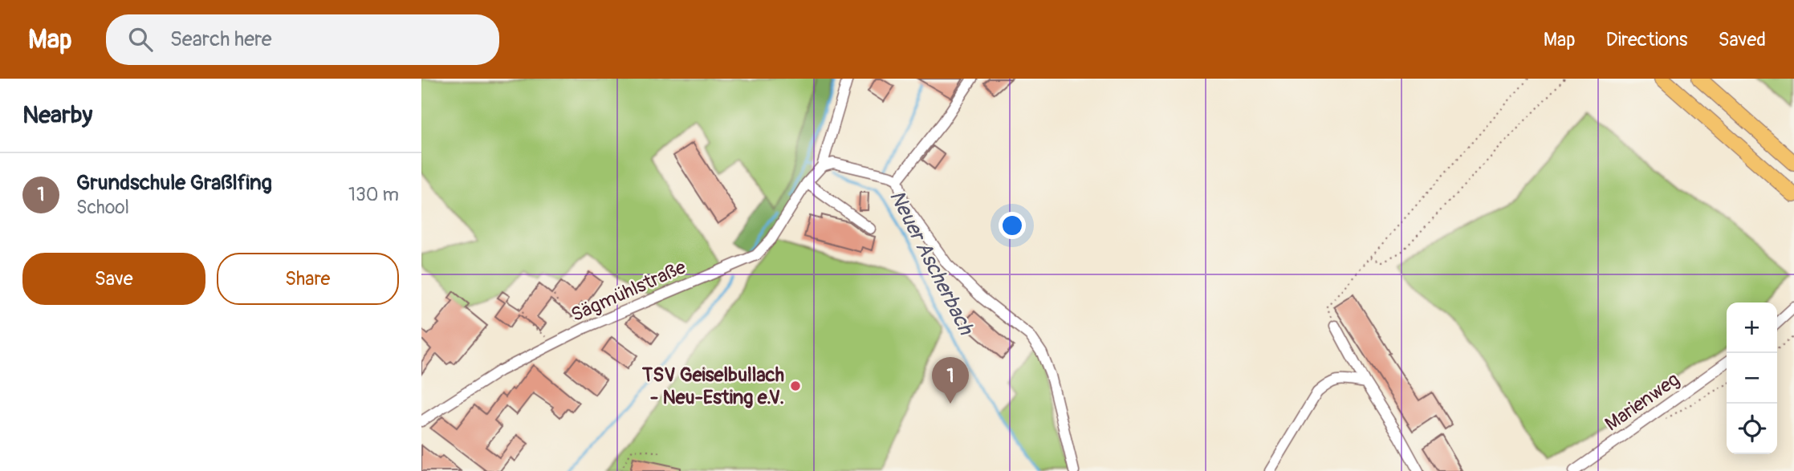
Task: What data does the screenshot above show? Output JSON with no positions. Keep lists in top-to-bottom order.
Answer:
{
  "streets": {
    "street": ["Sägmühlstraße", "Marienweg"]
  },
  "water": ["Neuer Ascherbach"],
  "places": ["TSV Geiselbullach - Neu-Esting e.V."],
  "page": {
    "header": "Map",
    "search": "Search here",
    "nav": ["Map", "Directions", "Saved"],
    "heading": "Nearby",
    "list": [
      {
        "mark": "1",
        "name": "Grundschule Graßlfing",
        "note": "School",
        "value": "130 m"
      }
    ],
    "buttons": ["Save", "Share"],
    "map_buttons": ["+", "−"],
    "pins": "1"
  }
}
